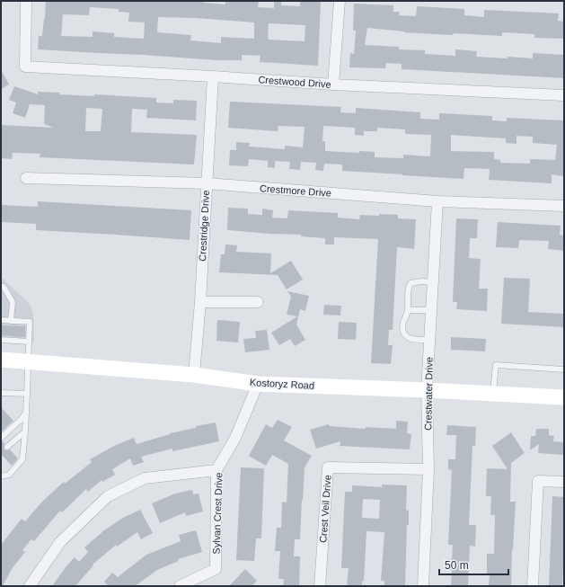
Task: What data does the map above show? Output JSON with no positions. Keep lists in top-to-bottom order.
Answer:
{
  "streets": {
    "main road": ["Kostoryz Road"],
    "street": [
      "Crestwood Drive",
      "Crestmore Drive",
      "Crestridge Drive",
      "Crestwater Drive",
      "Crest Veil Drive",
      "Sylvan Crest Drive"
    ]
  },
  "crossings": [
    ["Crestwood Drive", "Crestridge Drive"],
    ["Crestmore Drive", "Crestridge Drive"],
    ["Crestmore Drive", "Crestwater Drive"],
    ["Crestridge Drive", "Kostoryz Road"],
    ["Kostoryz Road", "Crestwater Drive"],
    ["Kostoryz Road", "Sylvan Crest Drive"],
    ["Crestwater Drive", "Crest Veil Drive"]
  ],
  "scale_bar": "50 m"
}
